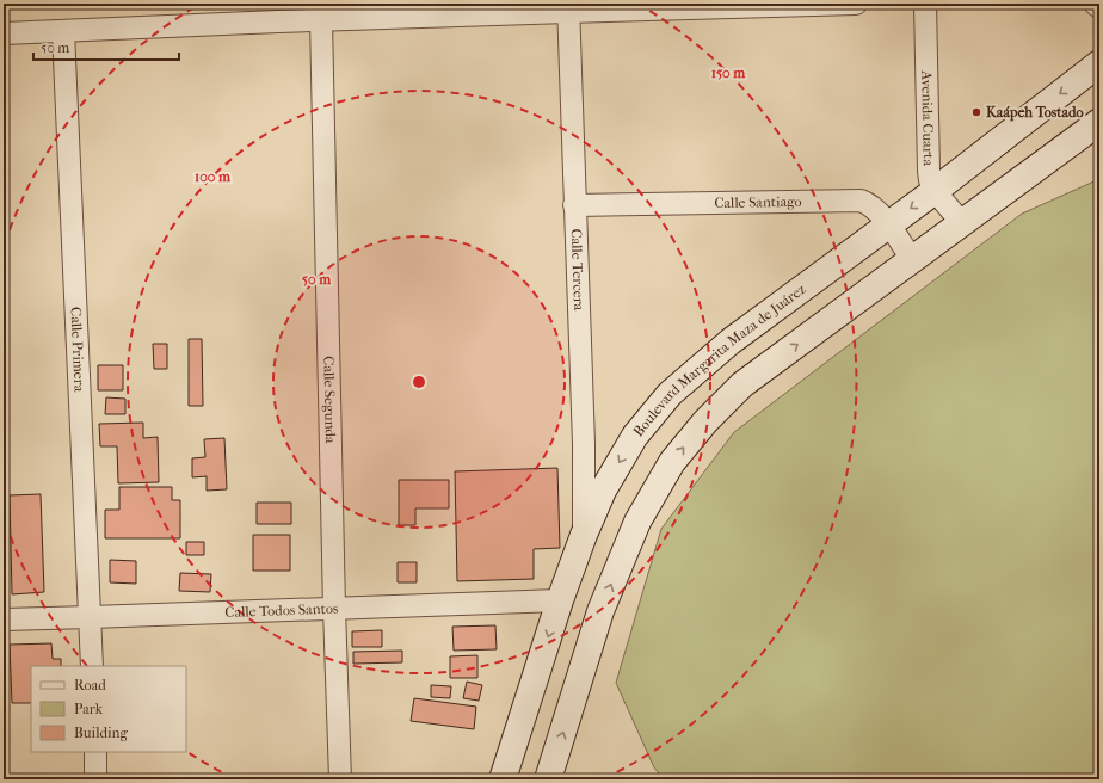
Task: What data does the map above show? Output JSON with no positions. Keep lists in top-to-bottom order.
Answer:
{
  "streets": {
    "main road": ["Boulevard Margarita Maza de Juárez"],
    "street": [
      "Avenida Cuarta",
      "Calle Santiago",
      "Calle Tercera",
      "Calle Primera",
      "Calle Segunda",
      "Calle Todos Santos"
    ]
  },
  "crossings": [
    ["Avenida Cuarta", "Boulevard Margarita Maza de Juárez"],
    ["Calle Santiago", "Calle Tercera"],
    ["Calle Santiago", "Boulevard Margarita Maza de Juárez"],
    ["Calle Tercera", "Boulevard Margarita Maza de Juárez"],
    ["Calle Primera", "Calle Todos Santos"],
    ["Boulevard Margarita Maza de Juárez", "Calle Todos Santos"],
    ["Calle Segunda", "Calle Todos Santos"]
  ],
  "places": ["Kaápeh Tostado"],
  "legend": ["Road", "Park", "Building"],
  "scale_bar": "50 m",
  "rings": ["150 m", "100 m", "50 m"]
}
